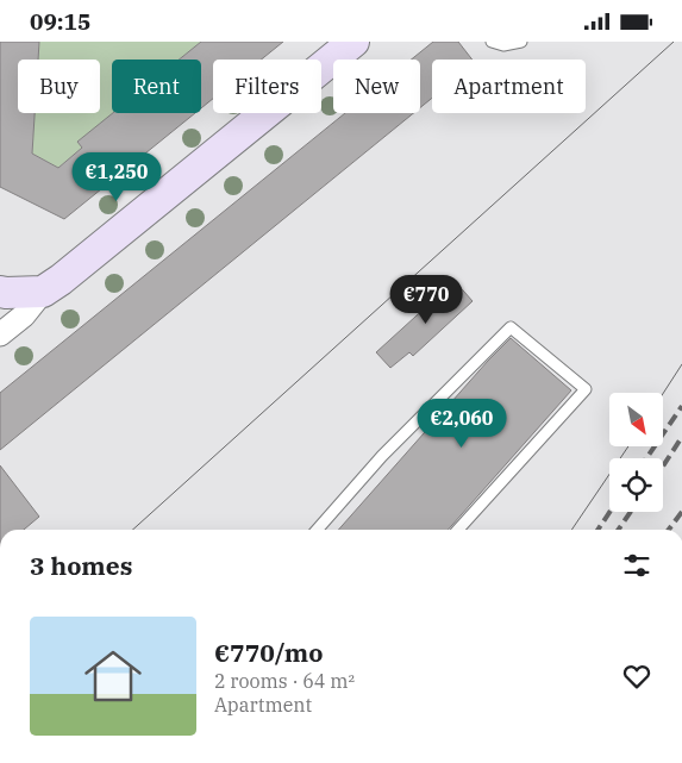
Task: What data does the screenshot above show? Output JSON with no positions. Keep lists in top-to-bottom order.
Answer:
{
  "north": "bottom right",
  "page": {
    "status": "09:15",
    "chip": [
      "Buy",
      "Rent",
      "Filters",
      "New",
      "Apartment"
    ],
    "price": ["€1,250", "€770", "€2,060"],
    "heading": "3 homes",
    "list": [
      {
        "name": "€770/mo",
        "note": "2 rooms · 64 m² · Apartment"
      }
    ]
  }
}
